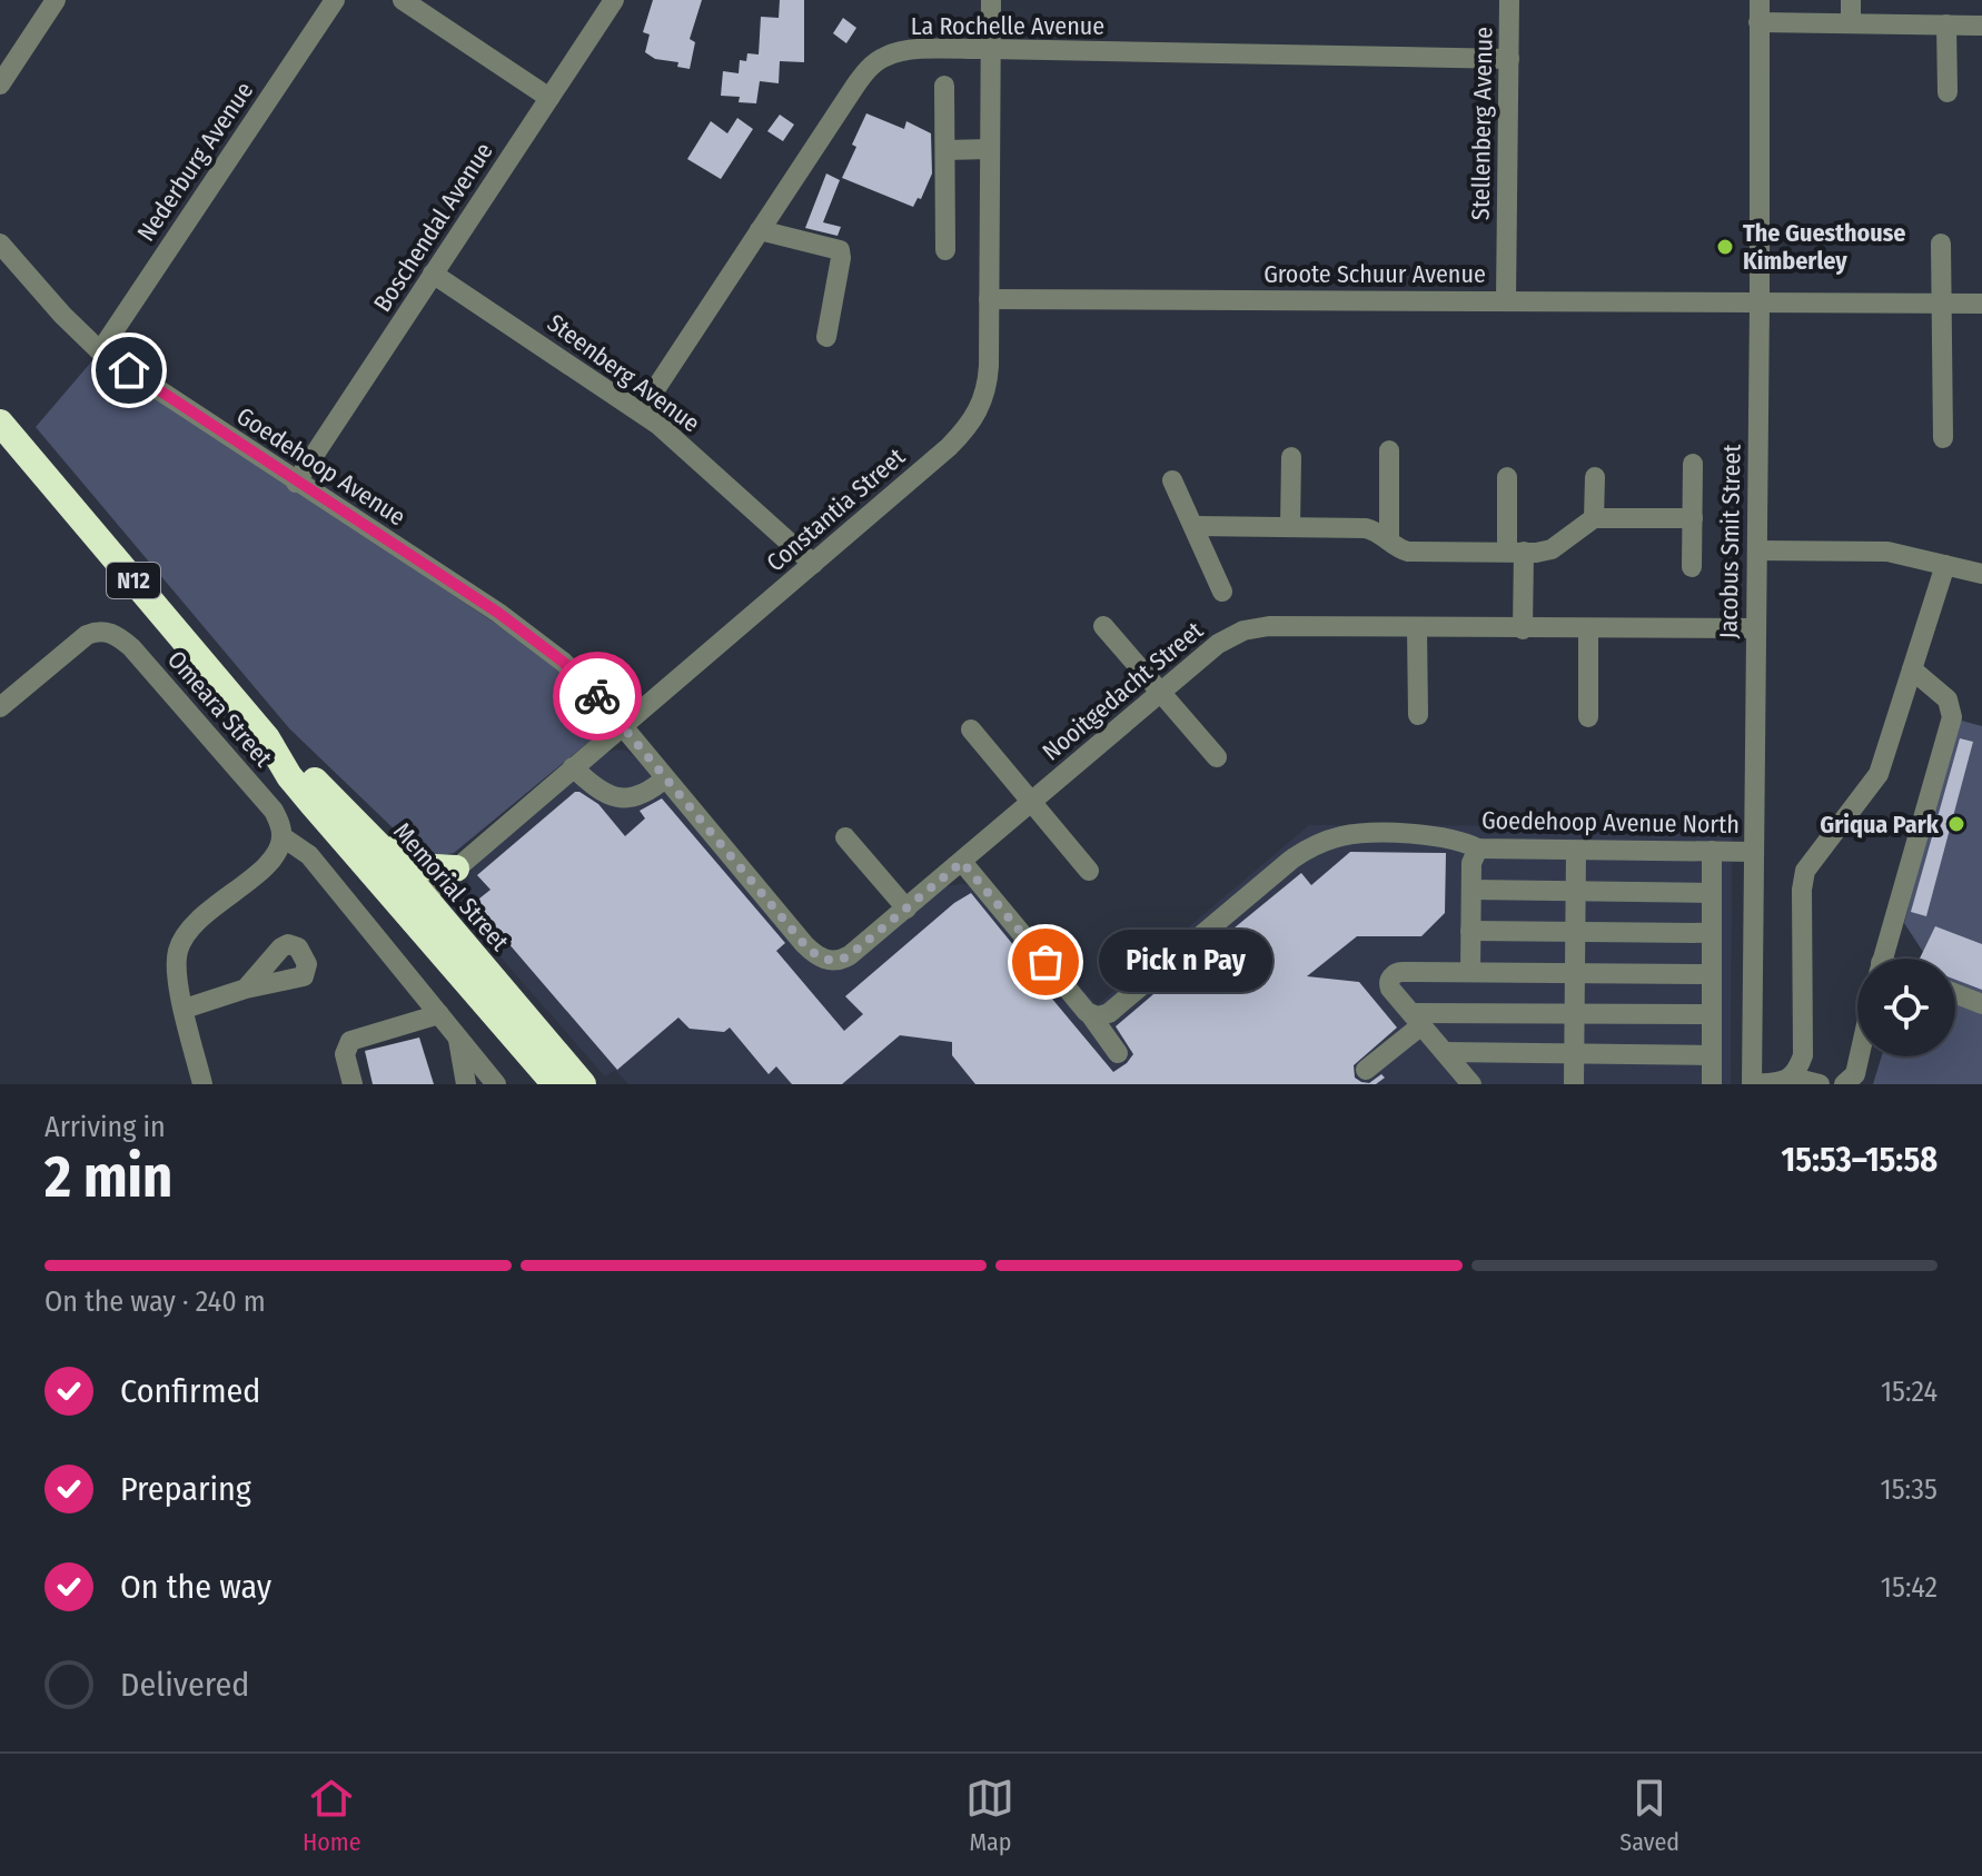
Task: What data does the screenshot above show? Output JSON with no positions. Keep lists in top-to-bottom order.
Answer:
{
  "streets": {
    "highway": ["N12", "Memorial Street"],
    "street": [
      "La Rochelle Avenue",
      "Stellenberg Avenue",
      "Nederburg Avenue",
      "Boschendal Avenue",
      "Groote Schuur Avenue",
      "Steenberg Avenue",
      "Goedehoop Avenue",
      "Constantia Street",
      "Jacobus Smit Street",
      "Nooitgedacht Street",
      "Omeara Street",
      "Goedehoop Avenue North"
    ]
  },
  "crossings": [
    ["La Rochelle Avenue", "Stellenberg Avenue"],
    ["La Rochelle Avenue", "Steenberg Avenue"],
    ["La Rochelle Avenue", "Constantia Street"],
    ["Stellenberg Avenue", "Groote Schuur Avenue"],
    ["Nederburg Avenue", "Goedehoop Avenue"],
    ["Boschendal Avenue", "Steenberg Avenue"],
    ["Boschendal Avenue", "Goedehoop Avenue"],
    ["Groote Schuur Avenue", "Constantia Street"],
    ["Groote Schuur Avenue", "Jacobus Smit Street"],
    ["Steenberg Avenue", "Constantia Street"],
    ["Goedehoop Avenue", "Constantia Street"],
    ["Constantia Street", "Memorial Street"],
    ["Jacobus Smit Street", "Nooitgedacht Street"],
    ["Jacobus Smit Street", "Goedehoop Avenue North"]
  ],
  "places": ["The Guesthouse Kimberley", "Griqua Park", "Pick n Pay"],
  "page": {
    "bubble": "Pick n Pay",
    "heading": ["2 min", "Arriving in", "15:53–15:58"],
    "bar": "On the way · 240 m",
    "list": [
      ["Confirmed", "15:24"],
      ["Preparing", "15:35"],
      ["On the way", "15:42"],
      "Delivered"
    ],
    "tabs": ["Home", "Map", "Saved"]
  }
}
